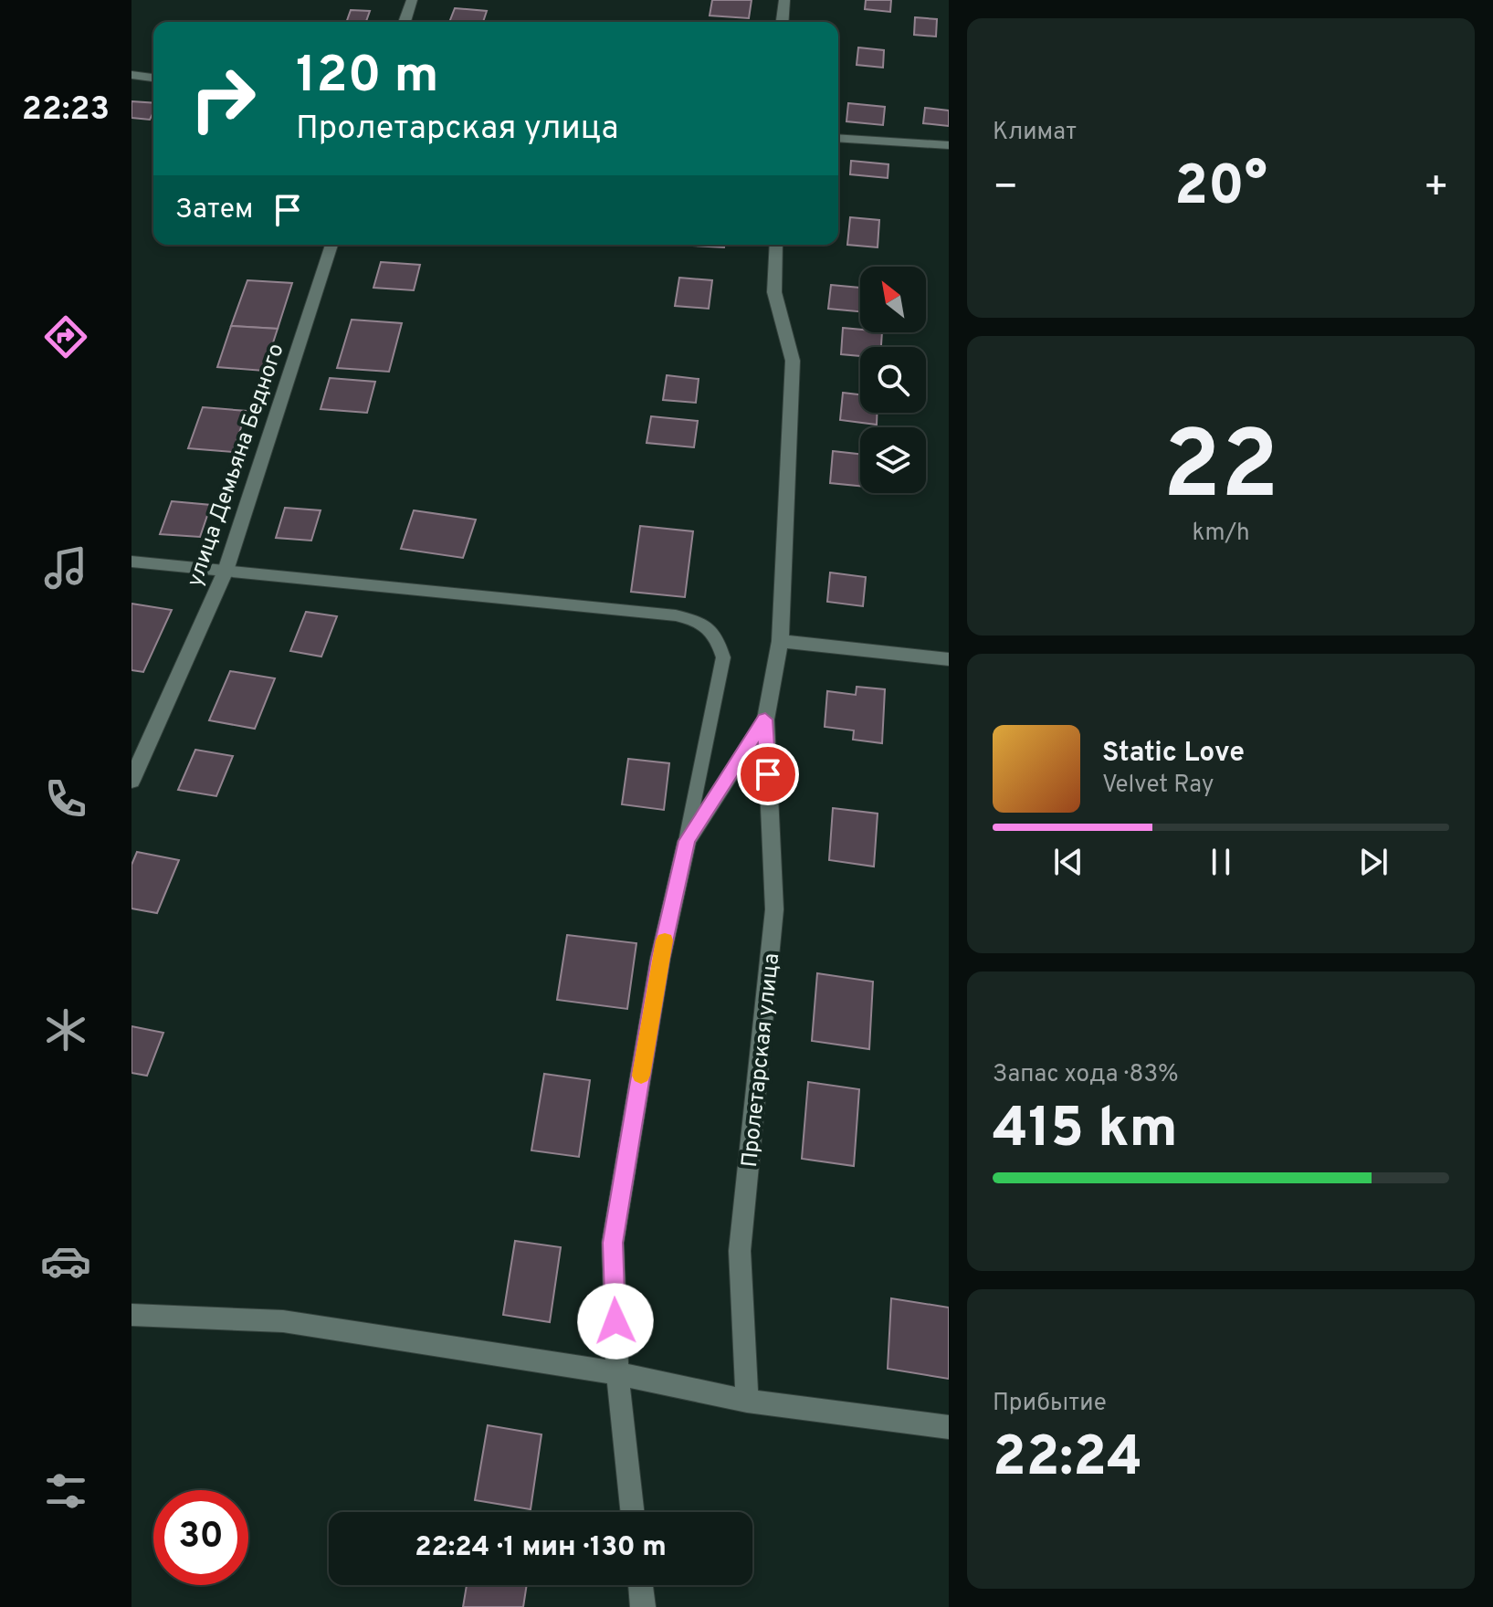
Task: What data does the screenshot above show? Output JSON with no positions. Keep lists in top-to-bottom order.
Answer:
{
  "streets": {
    "street": ["улица Демьяна Бедного", "Пролетарская улица"]
  },
  "north": "top left",
  "page": {
    "tabs": "22:23",
    "tile": [
      "Климат",
      ["22", "km/h"],
      ["Запас хода · 83%", "415 km"],
      ["Прибытие", "22:24"]
    ],
    "turn": ["120 m", "Пролетарская улица"],
    "heat": ["−", "20°", "+"],
    "then": "Затем",
    "song": ["Static Love", "Velvet Ray"],
    "limit": "30",
    "trip": "22:24 · 1 мин · 130 m"
  }
}
